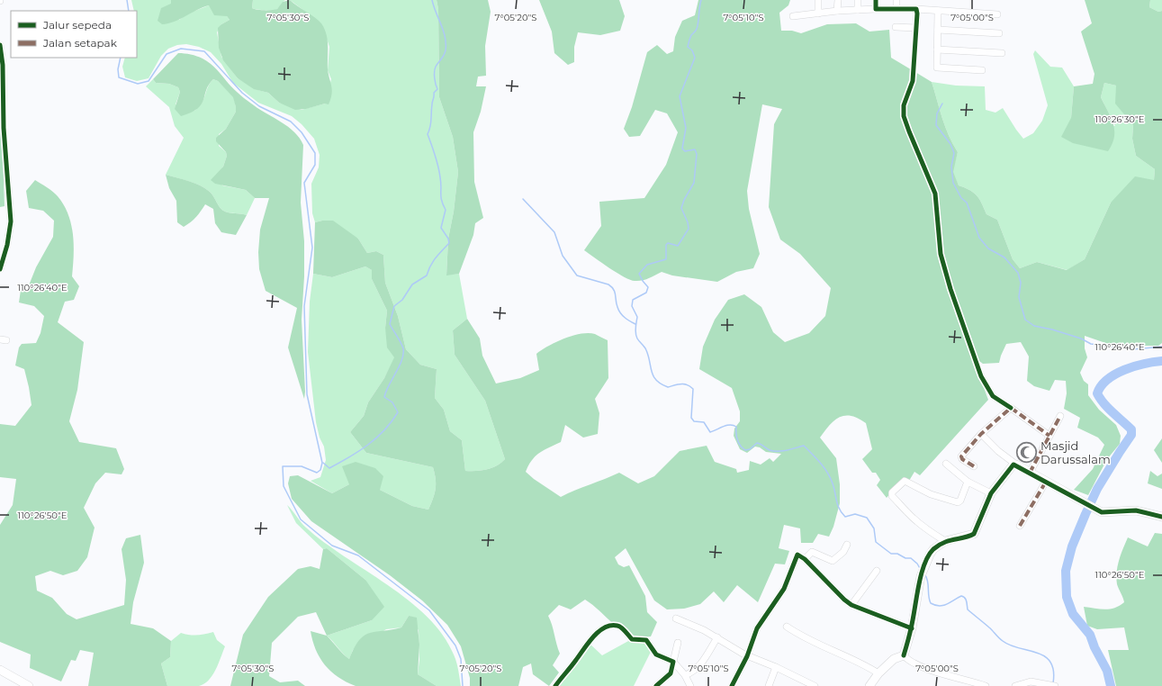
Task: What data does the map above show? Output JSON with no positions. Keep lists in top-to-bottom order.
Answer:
{
  "places": {
    "mosque": ["Masjid Darussalam"]
  },
  "legend": ["Jalur sepeda", "Jalan setapak"],
  "coordinates": [
    "7°05'30\"S",
    "7°05'20\"S",
    "7°05'10\"S",
    "7°05'00\"S",
    "110°26'30\"E",
    "110°26'40\"E",
    "110°26'50\"E"
  ]
}
